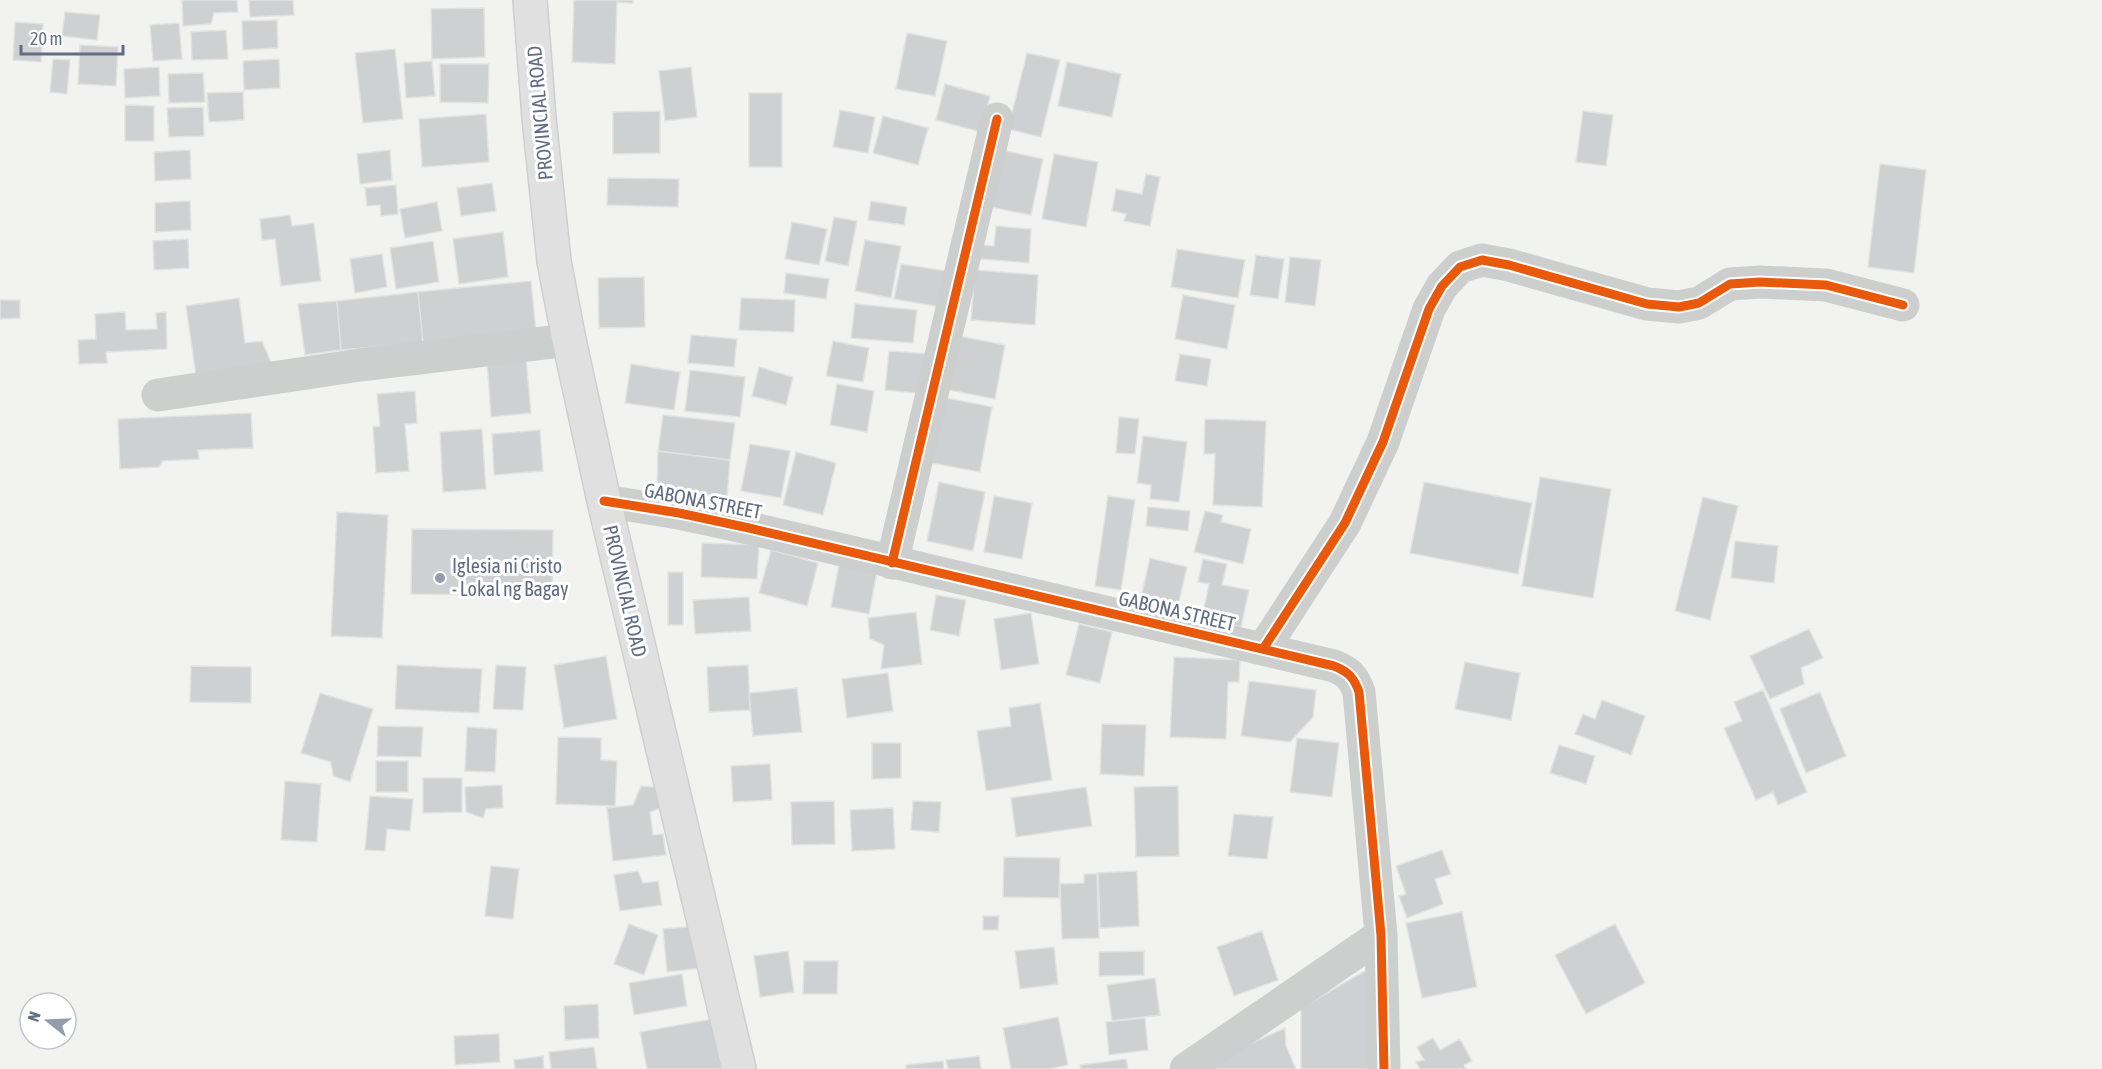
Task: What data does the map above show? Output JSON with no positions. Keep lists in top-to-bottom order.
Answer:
{
  "streets": {
    "main road": ["PROVINCIAL ROAD"],
    "street": ["GABONA STREET"]
  },
  "crossings": [
    ["PROVINCIAL ROAD", "GABONA STREET"]
  ],
  "places": ["Iglesia ni Cristo - Lokal ng Bagay"],
  "scale_bar": "20 m",
  "north": "left"
}
